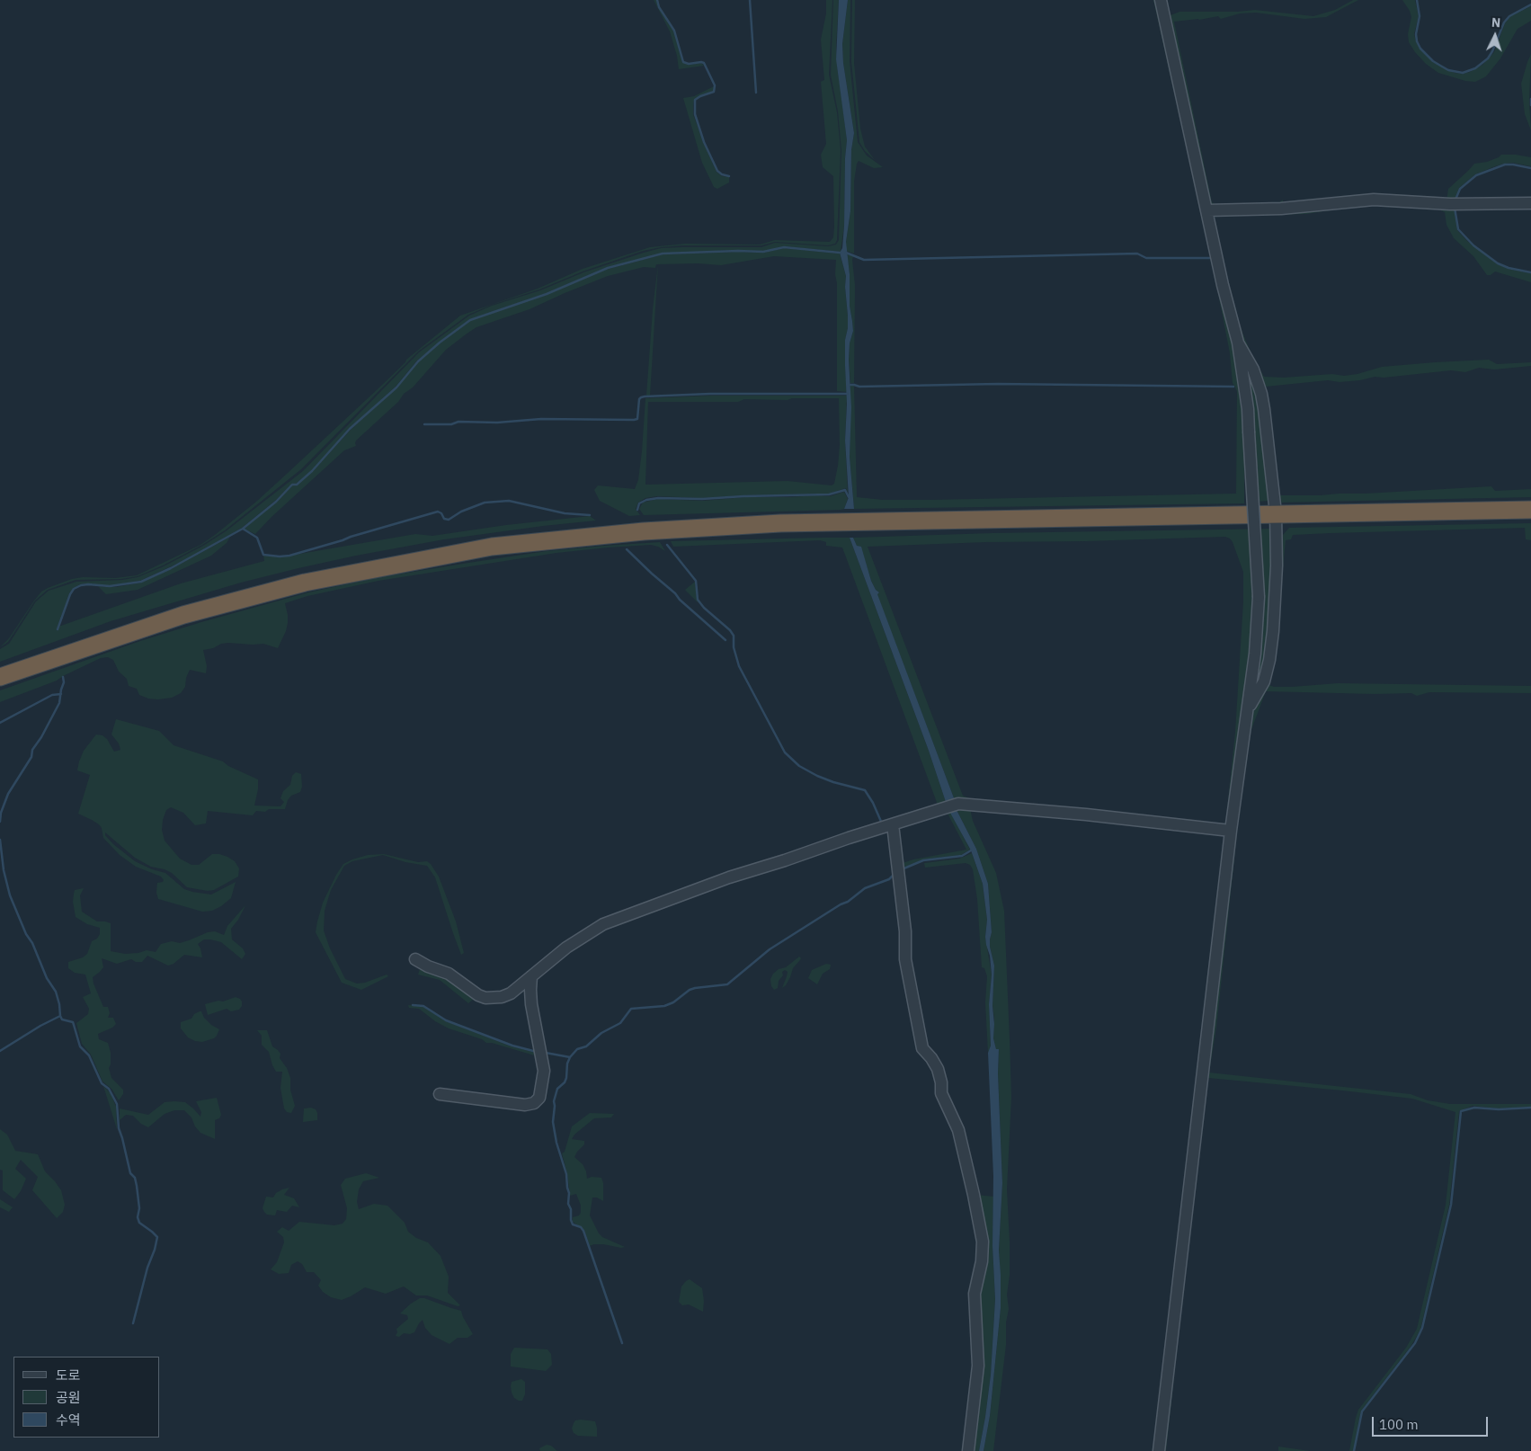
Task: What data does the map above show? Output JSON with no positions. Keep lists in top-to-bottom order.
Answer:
{
  "legend": ["도로", "공원", "수역"],
  "scale_bar": "100 m",
  "north": "top"
}
